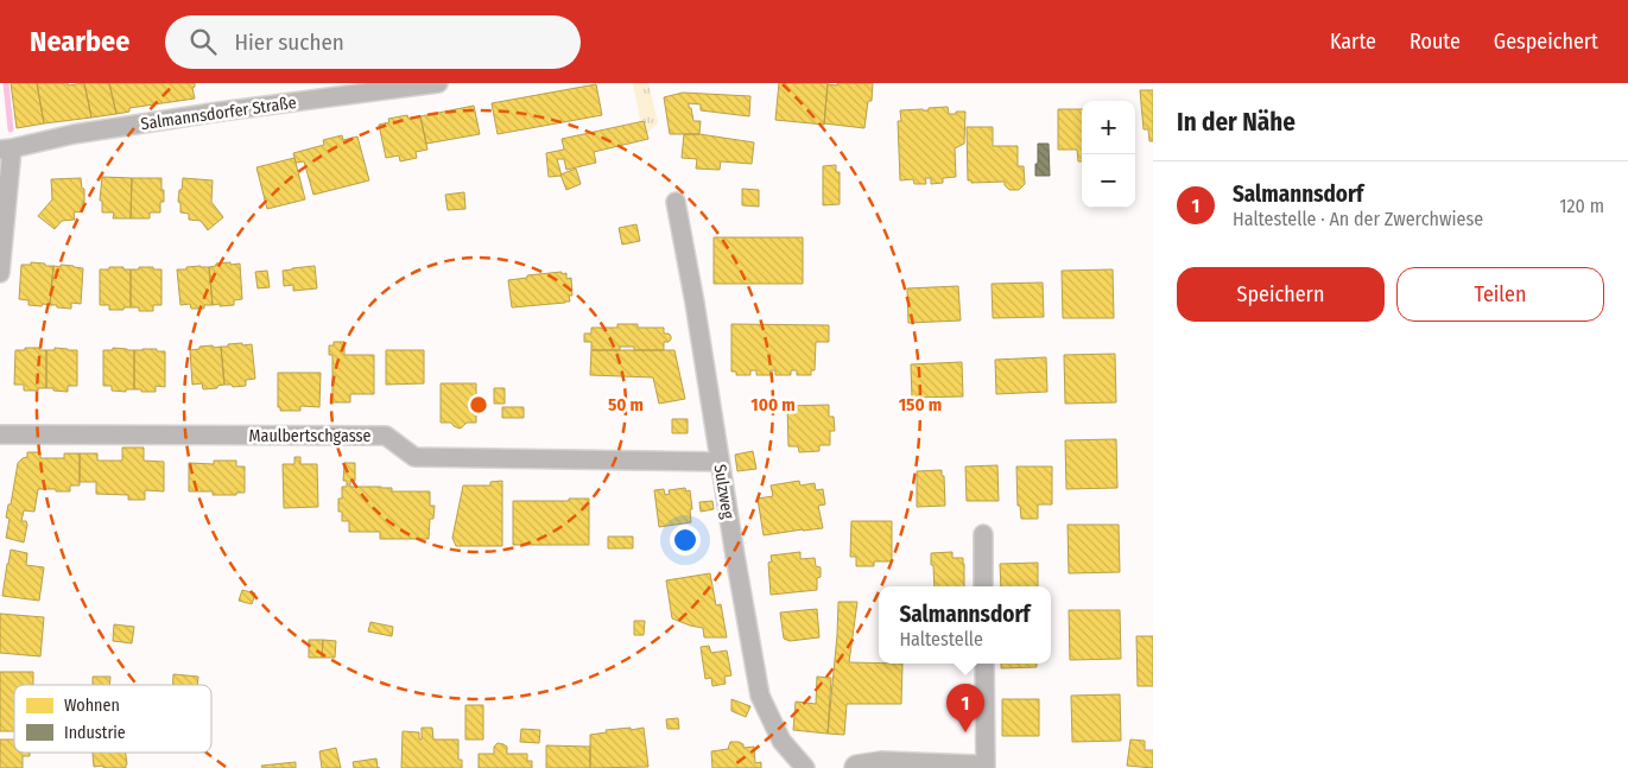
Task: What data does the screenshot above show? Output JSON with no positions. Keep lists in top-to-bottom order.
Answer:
{
  "streets": {
    "street": ["Salmannsdorfer Straße", "Maulbertschgasse", "Sulzweg"]
  },
  "crossings": [
    ["Maulbertschgasse", "Sulzweg"]
  ],
  "legend": ["Wohnen", "Industrie"],
  "page": {
    "header": "Nearbee",
    "search": "Hier suchen",
    "nav": ["Karte", "Route", "Gespeichert"],
    "heading": "In der Nähe",
    "map_buttons": ["+", "−"],
    "list": [
      {
        "mark": "1",
        "name": "Salmannsdorf",
        "note": "Haltestelle · An der Zwerchwiese",
        "value": "120 m"
      }
    ],
    "buttons": ["Speichern", "Teilen"],
    "popup": ["Salmannsdorf", "Haltestelle"],
    "pins": "1"
  },
  "rings": ["50 m", "100 m", "150 m"]
}
